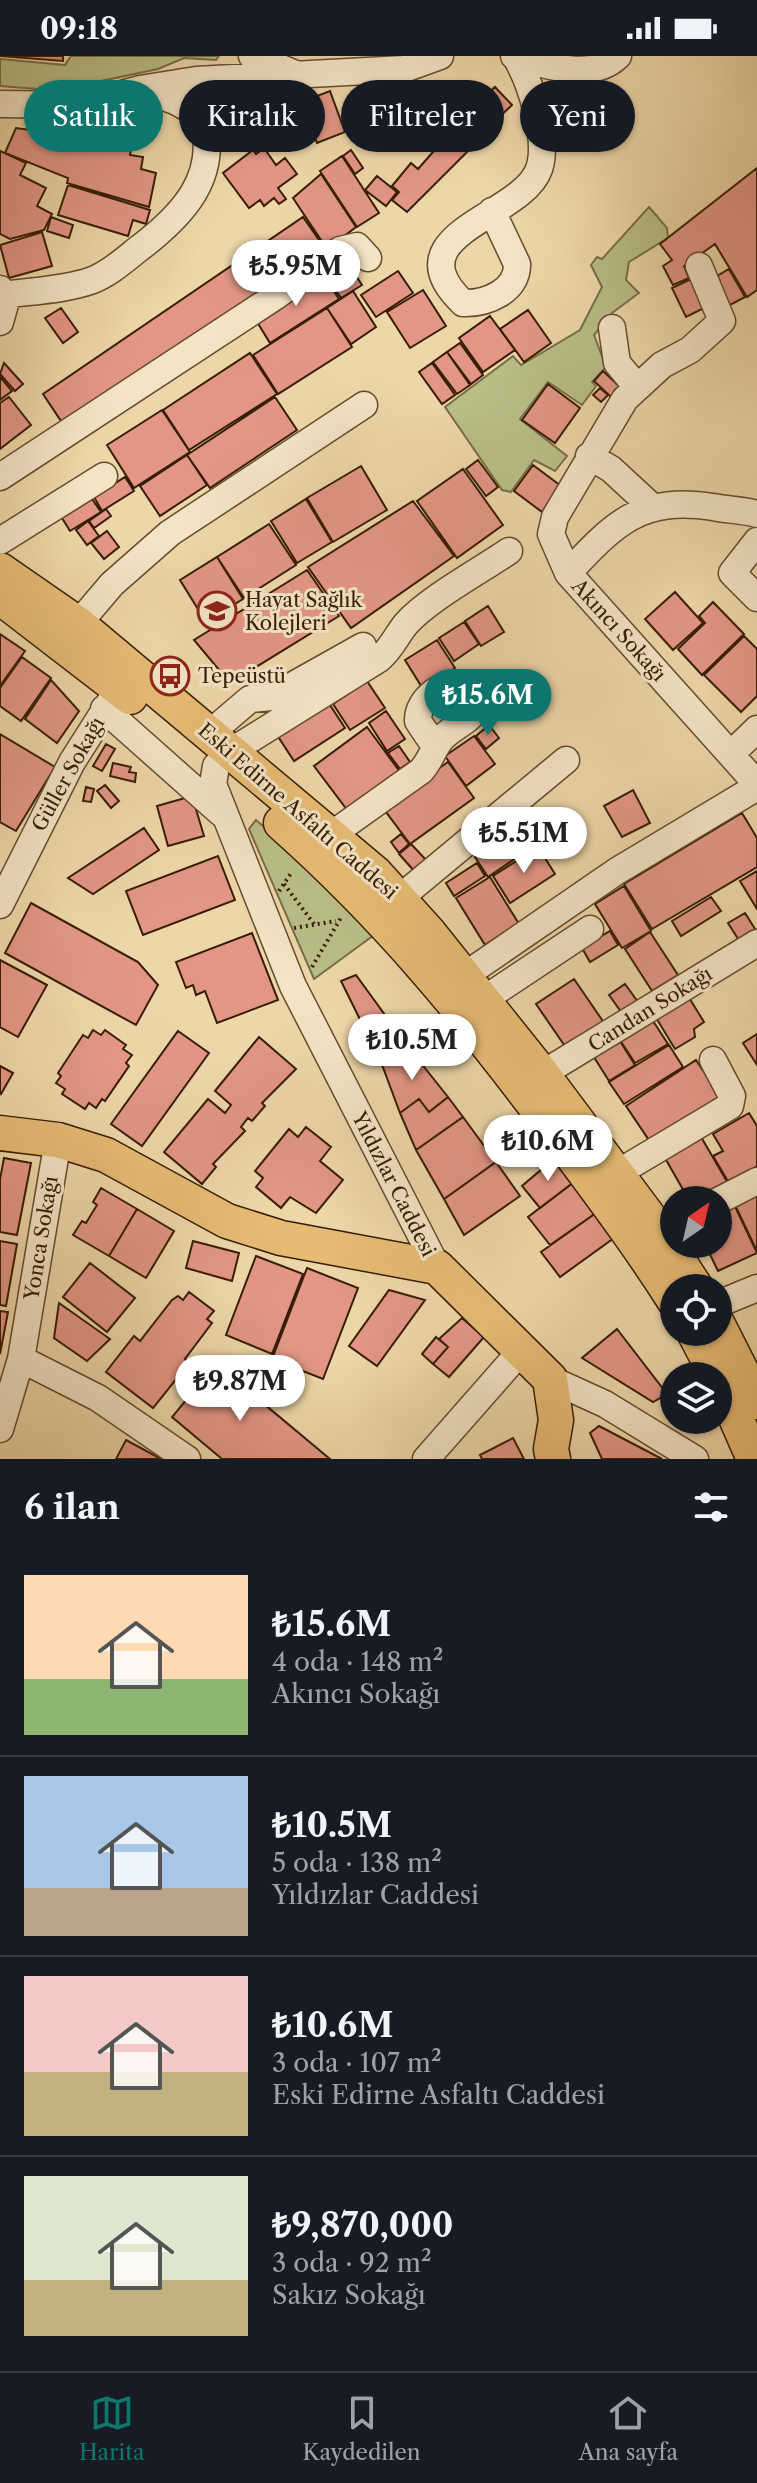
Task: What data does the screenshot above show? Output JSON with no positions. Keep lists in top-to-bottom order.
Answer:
{
  "streets": {
    "main road": ["Eski Edirne Asfaltı Caddesi", "Yıldızlar Caddesi"],
    "street": [
      "Akıncı Sokağı",
      "Güller Sokağı",
      "Candan Sokağı",
      "Yonca Sokağı"
    ]
  },
  "crossings": [
    ["Güller Sokağı", "Eski Edirne Asfaltı Caddesi"],
    ["Eski Edirne Asfaltı Caddesi", "Candan Sokağı"],
    ["Eski Edirne Asfaltı Caddesi", "Yıldızlar Caddesi"]
  ],
  "places": {
    "school or university": ["Hayat Sağlık Kolejleri"],
    "bus stop": ["Tepeüstü"]
  },
  "north": "top right",
  "page": {
    "status": "09:18",
    "chip": [
      "Satılık",
      "Kiralık",
      "Filtreler",
      "Yeni"
    ],
    "price": [
      "₺5.95M",
      "₺15.6M",
      "₺5.51M",
      "₺10.5M",
      "₺10.6M",
      "₺9.87M"
    ],
    "heading": "6 ilan",
    "list": [
      {
        "name": "₺15.6M",
        "note": "4 oda · 148 m² · Akıncı Sokağı"
      },
      {
        "name": "₺10.5M",
        "note": "5 oda · 138 m² · Yıldızlar Caddesi"
      },
      {
        "name": "₺10.6M",
        "note": "3 oda · 107 m² · Eski Edirne Asfaltı Caddesi"
      },
      {
        "name": "₺9,870,000",
        "note": "3 oda · 92 m² · Sakız Sokağı"
      }
    ],
    "tabs": ["Harita", "Kaydedilen", "Ana sayfa"]
  }
}
